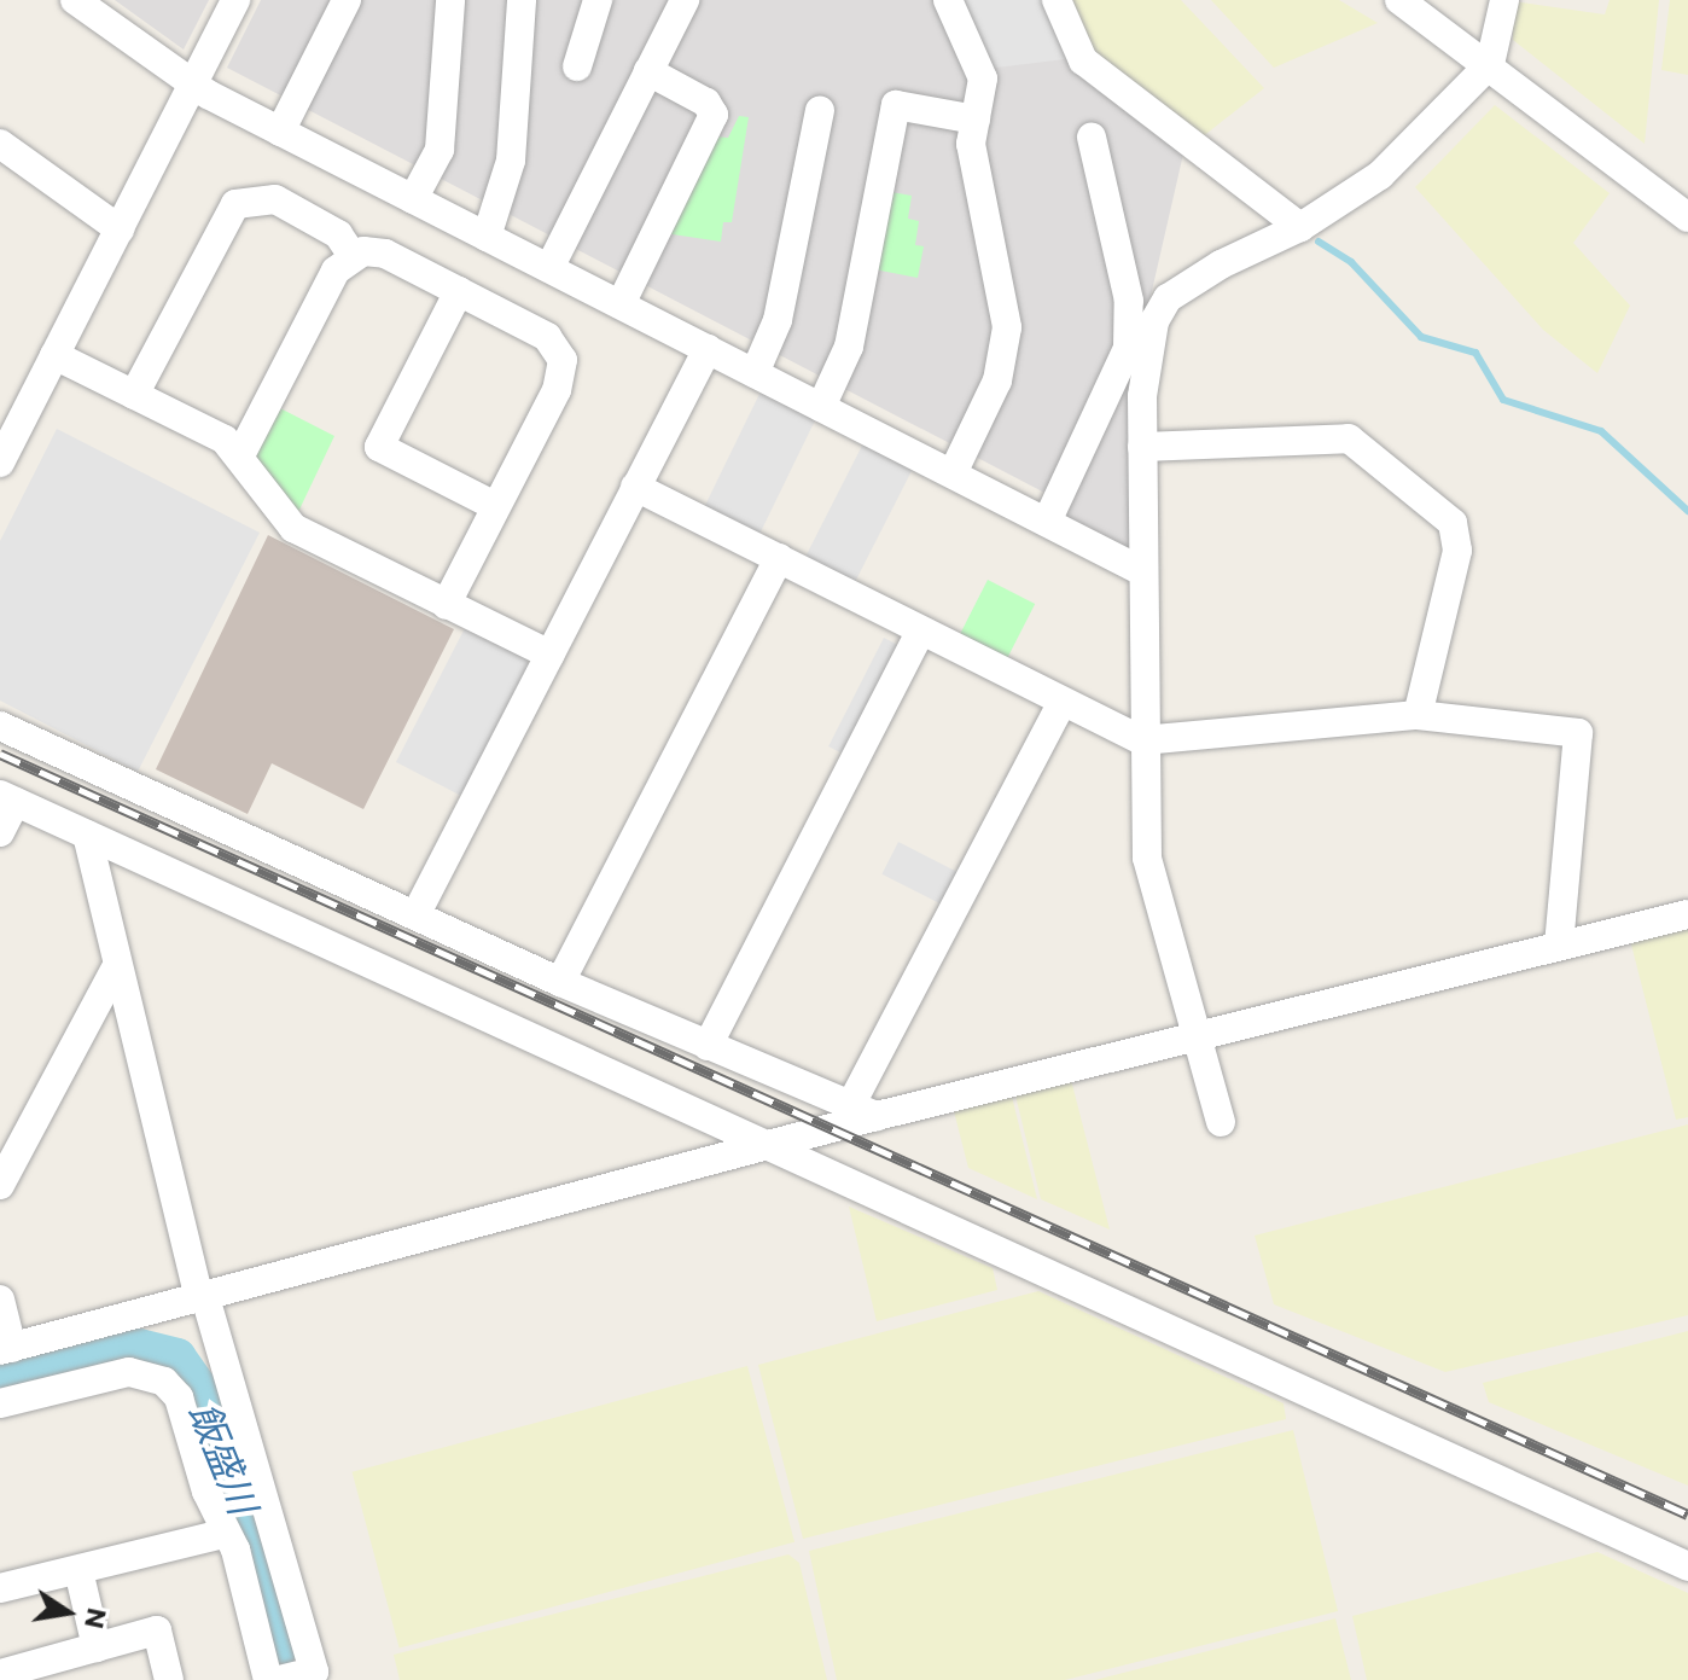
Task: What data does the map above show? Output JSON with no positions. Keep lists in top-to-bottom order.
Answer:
{
  "water": ["飯盛川"],
  "north": "right"
}
